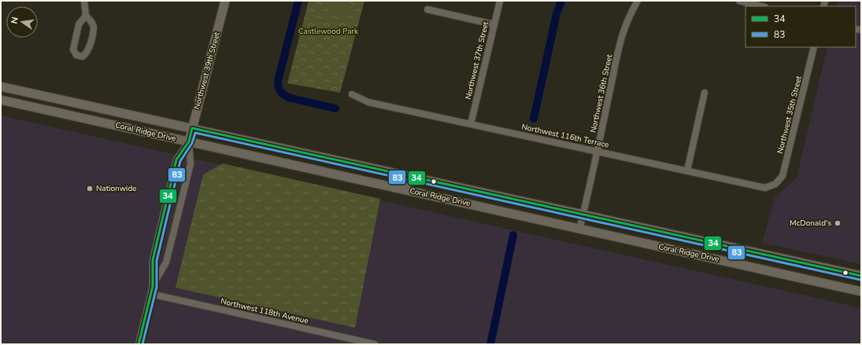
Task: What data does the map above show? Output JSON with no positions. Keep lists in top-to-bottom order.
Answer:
{
  "streets": {
    "main road": ["Northwest 39th Street", "Coral Ridge Drive"],
    "street": [
      "Northwest 37th Street",
      "Northwest 36th Street",
      "Northwest 35th Street",
      "Northwest 116th Terrace",
      "Northwest 118th Avenue"
    ]
  },
  "crossings": [
    ["Northwest 37th Street", "Northwest 116th Terrace"],
    ["Northwest 39th Street", "Coral Ridge Drive"],
    ["Northwest 39th Street", "Northwest 118th Avenue"],
    ["Northwest 36th Street", "Coral Ridge Drive"],
    ["Northwest 36th Street", "Northwest 116th Terrace"],
    ["Northwest 35th Street", "Northwest 116th Terrace"]
  ],
  "parks": ["Castlewood Park"],
  "places": ["Nationwide", "McDonald's"],
  "lines": ["transit line 34", "transit line 83"],
  "legend": ["34", "83"],
  "north": "left"
}
